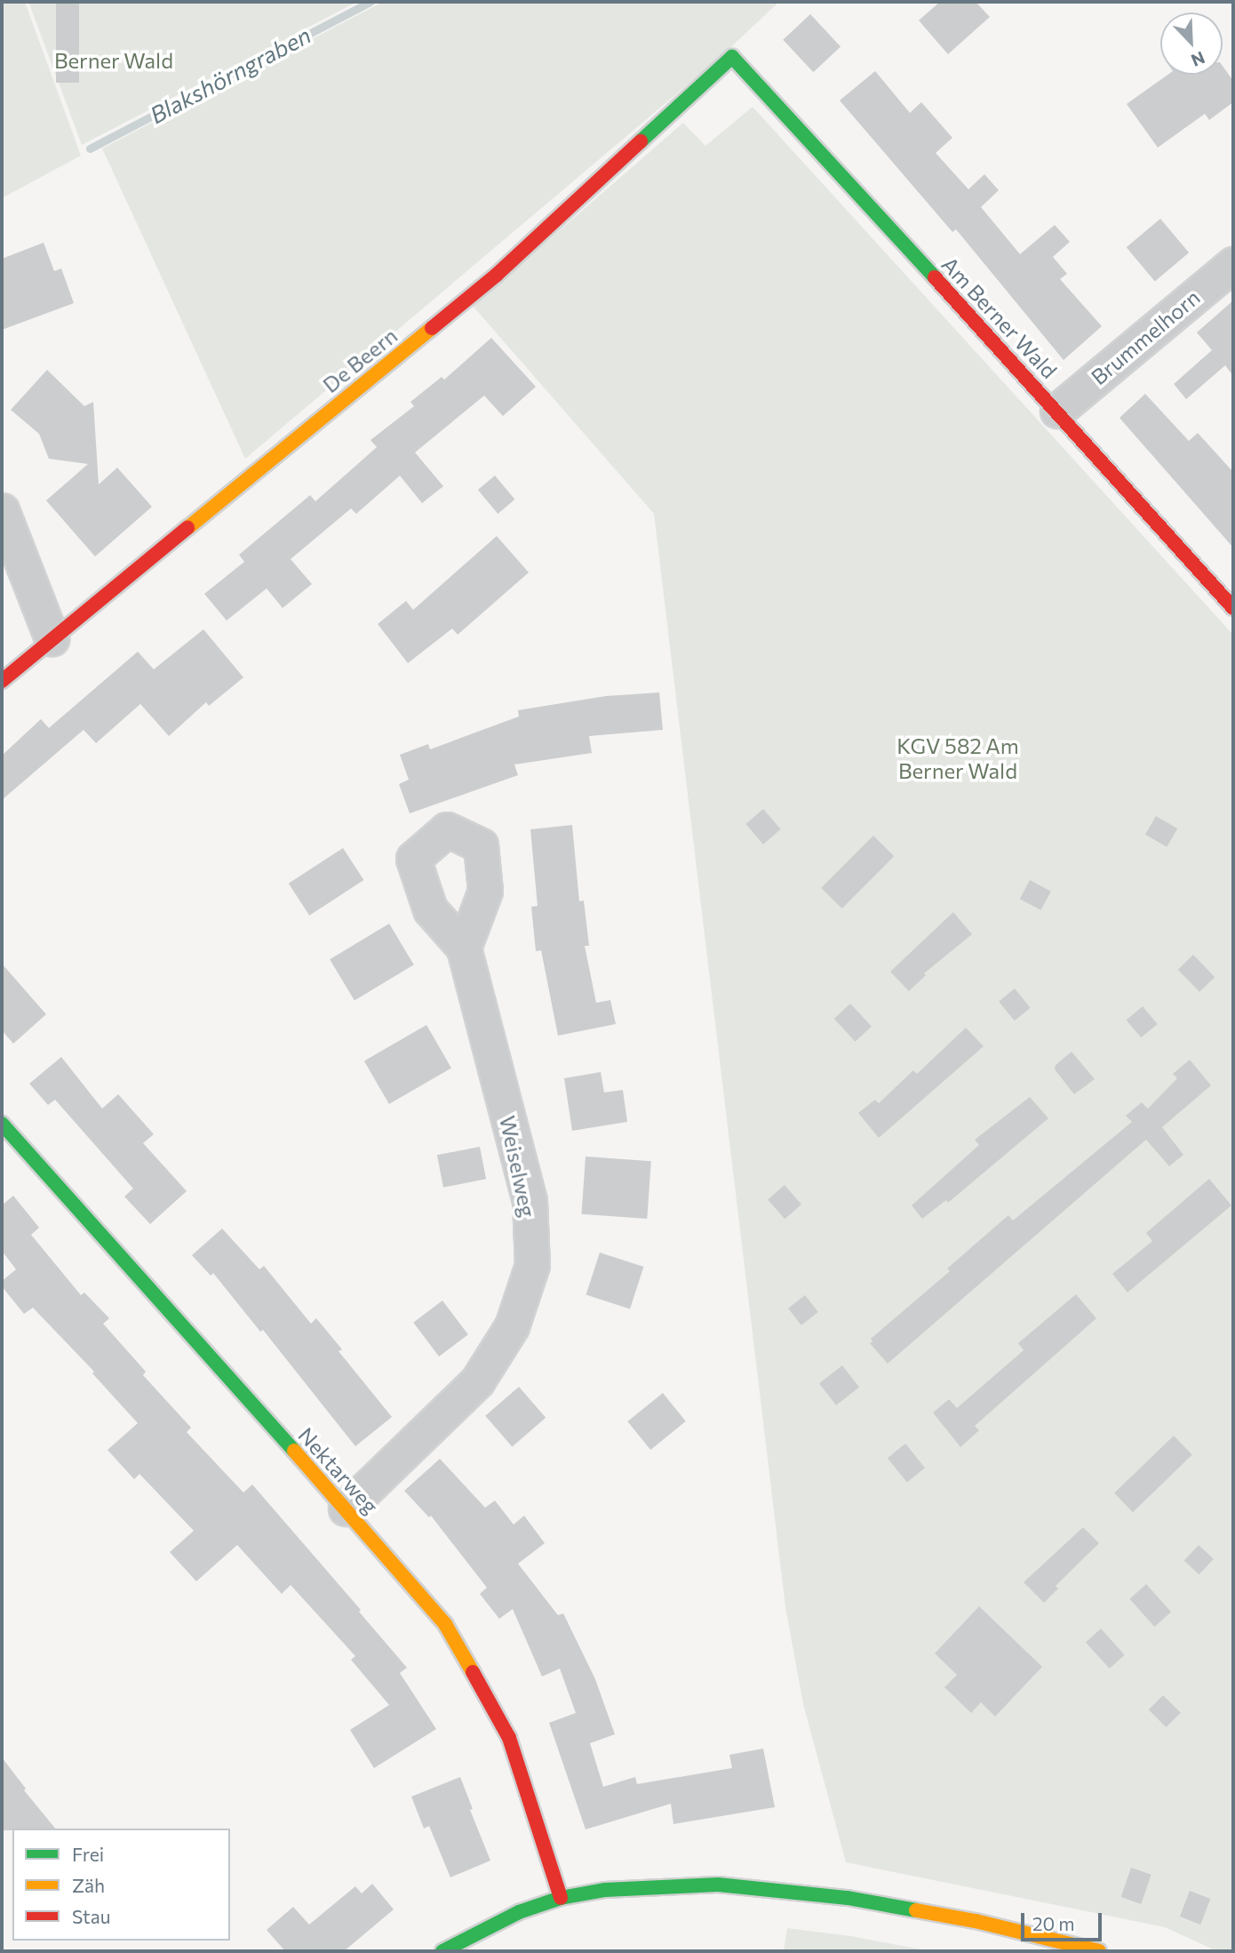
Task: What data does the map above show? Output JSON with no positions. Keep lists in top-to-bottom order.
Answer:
{
  "streets": {
    "street": [
      "Am Berner Wald",
      "Brummelhorn",
      "De Beern",
      "Weiselweg",
      "Nektarweg"
    ]
  },
  "crossings": [
    ["Am Berner Wald", "Brummelhorn"],
    ["Am Berner Wald", "De Beern"],
    ["Weiselweg", "Nektarweg"]
  ],
  "water": ["Blakshörngraben"],
  "parks": ["Berner Wald", "KGV 582 Am Berner Wald"],
  "legend": ["Frei", "Zäh", "Stau"],
  "scale_bar": "20 m",
  "north": "bottom right"
}
